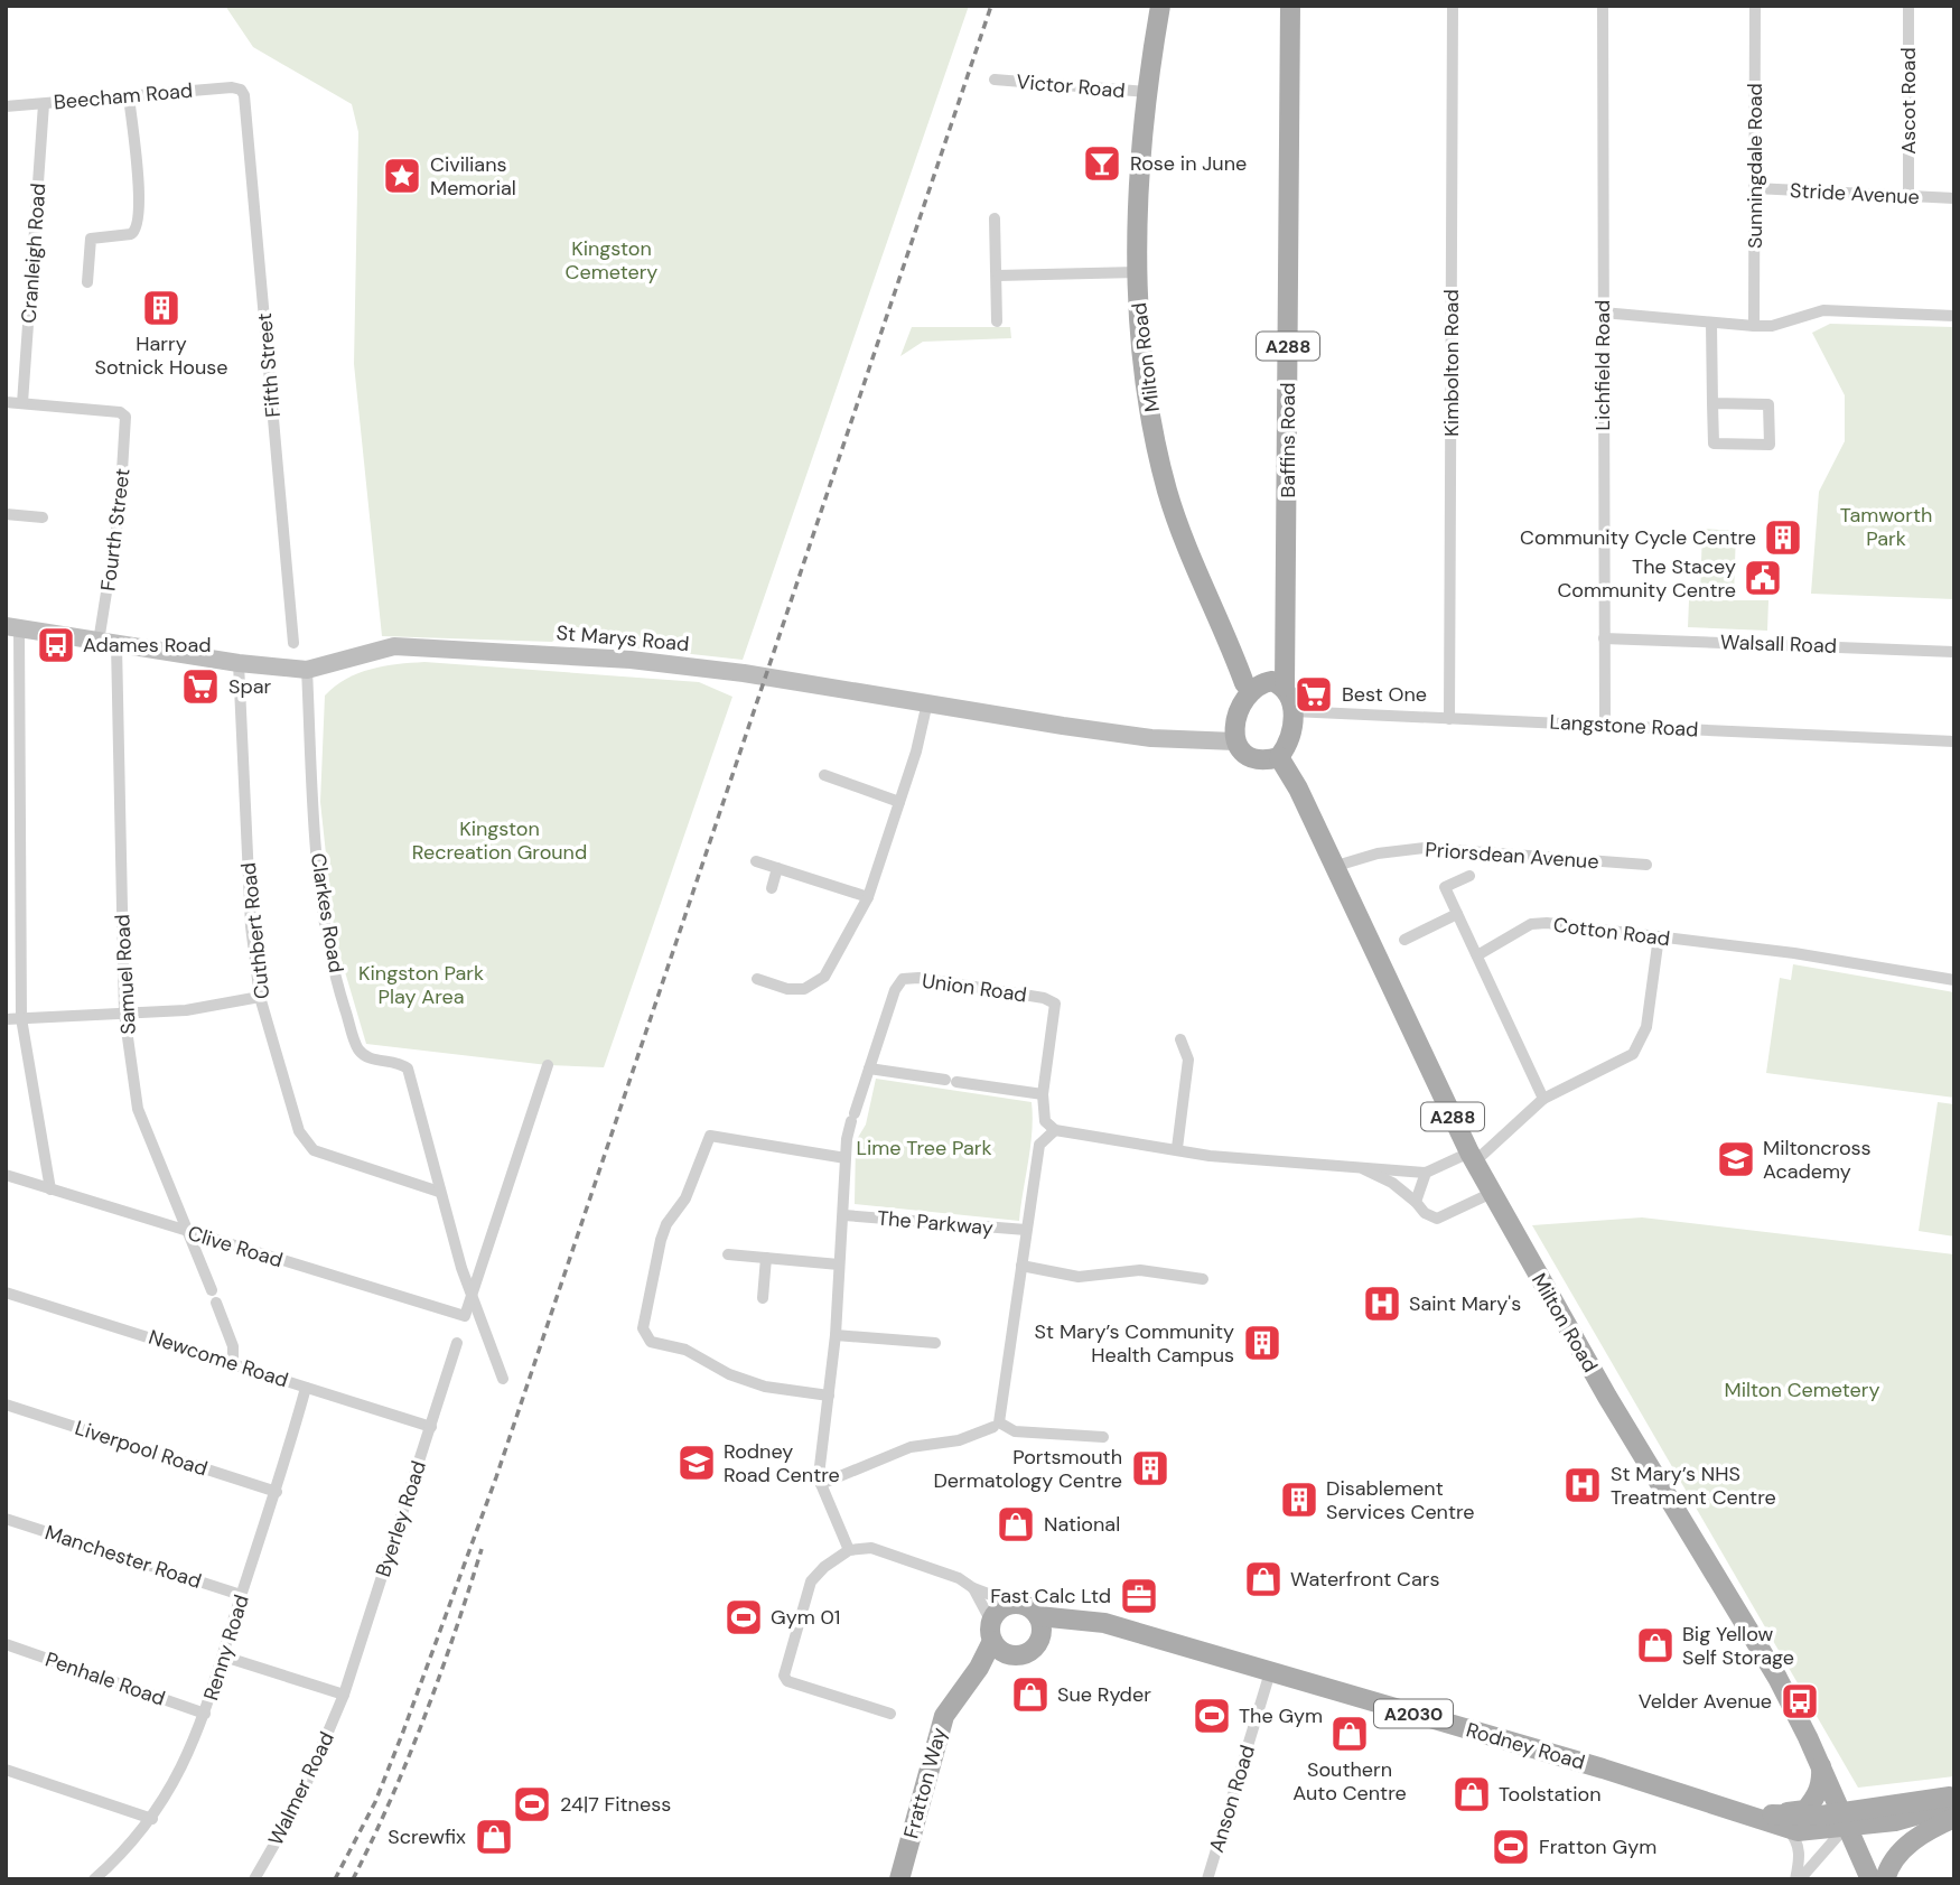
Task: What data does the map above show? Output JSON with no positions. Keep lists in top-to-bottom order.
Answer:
{
  "streets": {
    "main road": [
      "A288",
      "Milton Road",
      "Baffins Road",
      "A2030",
      "Rodney Road",
      "Fratton Way"
    ],
    "street": [
      "Victor Road",
      "Beecham Road",
      "Ascot Road",
      "Sunningdale Road",
      "Stride Avenue",
      "Cranleigh Road",
      "Kimbolton Road",
      "Fifth Street",
      "Lichfield Road",
      "Fourth Street",
      "St Marys Road",
      "Walsall Road",
      "Langstone Road",
      "Priorsdean Avenue",
      "Clarkes Road",
      "Cuthbert Road",
      "Cotton Road",
      "Samuel Road",
      "Union Road",
      "The Parkway",
      "Clive Road",
      "Newcome Road",
      "Liverpool Road",
      "Byerley Road",
      "Manchester Road",
      "Renny Road",
      "Penhale Road",
      "Walmer Road",
      "Anson Road"
    ]
  },
  "crossings": [
    ["Victor Road", "Milton Road"],
    ["Beecham Road", "Cranleigh Road"],
    ["Beecham Road", "Fifth Street"],
    ["Ascot Road", "Stride Avenue"],
    ["Sunningdale Road", "Stride Avenue"],
    ["Cranleigh Road", "Fourth Street"],
    ["Milton Road", "Baffins Road"],
    ["Milton Road", "St Marys Road"],
    ["Milton Road", "Langstone Road"],
    ["Milton Road", "Priorsdean Avenue"],
    ["Milton Road", "A2030"],
    ["Milton Road", "Rodney Road"],
    ["Kimbolton Road", "Langstone Road"],
    ["Lichfield Road", "Walsall Road"],
    ["Lichfield Road", "Langstone Road"],
    ["Baffins Road", "St Marys Road"],
    ["Baffins Road", "Langstone Road"],
    ["Fourth Street", "St Marys Road"],
    ["Fourth Street", "Samuel Road"],
    ["St Marys Road", "Langstone Road"],
    ["St Marys Road", "Clarkes Road"],
    ["St Marys Road", "Cuthbert Road"],
    ["St Marys Road", "Samuel Road"],
    ["Clarkes Road", "Cuthbert Road"],
    ["Clarkes Road", "Clive Road"],
    ["Samuel Road", "Clive Road"],
    ["Union Road", "The Parkway"],
    ["Newcome Road", "Byerley Road"],
    ["Newcome Road", "Renny Road"],
    ["Liverpool Road", "Renny Road"],
    ["Byerley Road", "Walmer Road"],
    ["Manchester Road", "Renny Road"],
    ["Renny Road", "Penhale Road"],
    ["A2030", "Rodney Road"],
    ["A2030", "Fratton Way"],
    ["Rodney Road", "Fratton Way"],
    ["Rodney Road", "Anson Road"]
  ],
  "parks": [
    "Kingston Cemetery",
    "Tamworth Park",
    "Kingston Recreation Ground",
    "Kingston Park Play Area",
    "Lime Tree Park",
    "Milton Cemetery"
  ],
  "places": {
    "bar": ["Rose in June"],
    "place": ["Civilians Memorial"],
    "building": [
      "Harry Sotnick House",
      "Community Cycle Centre",
      "St Mary’s Community Health Campus",
      "Portsmouth Dermatology Centre",
      "Disablement Services Centre"
    ],
    "public building": ["The Stacey Community Centre"],
    "bus stop": ["Adames Road", "Velder Avenue"],
    "supermarket": ["Spar", "Best One"],
    "school or university": ["Miltoncross Academy", "Rodney Road Centre"],
    "hospital": ["Saint Mary's", "St Mary’s NHS Treatment Centre"],
    "shop": [
      "National",
      "Waterfront Cars",
      "Big Yellow Self Storage",
      "Sue Ryder",
      "Southern Auto Centre",
      "Toolstation",
      "Screwfix"
    ],
    "office": ["Fast Calc Ltd"],
    "sports": [
      "Gym 01",
      "The Gym",
      "24|7 Fitness",
      "Fratton Gym"
    ]
  }
}
